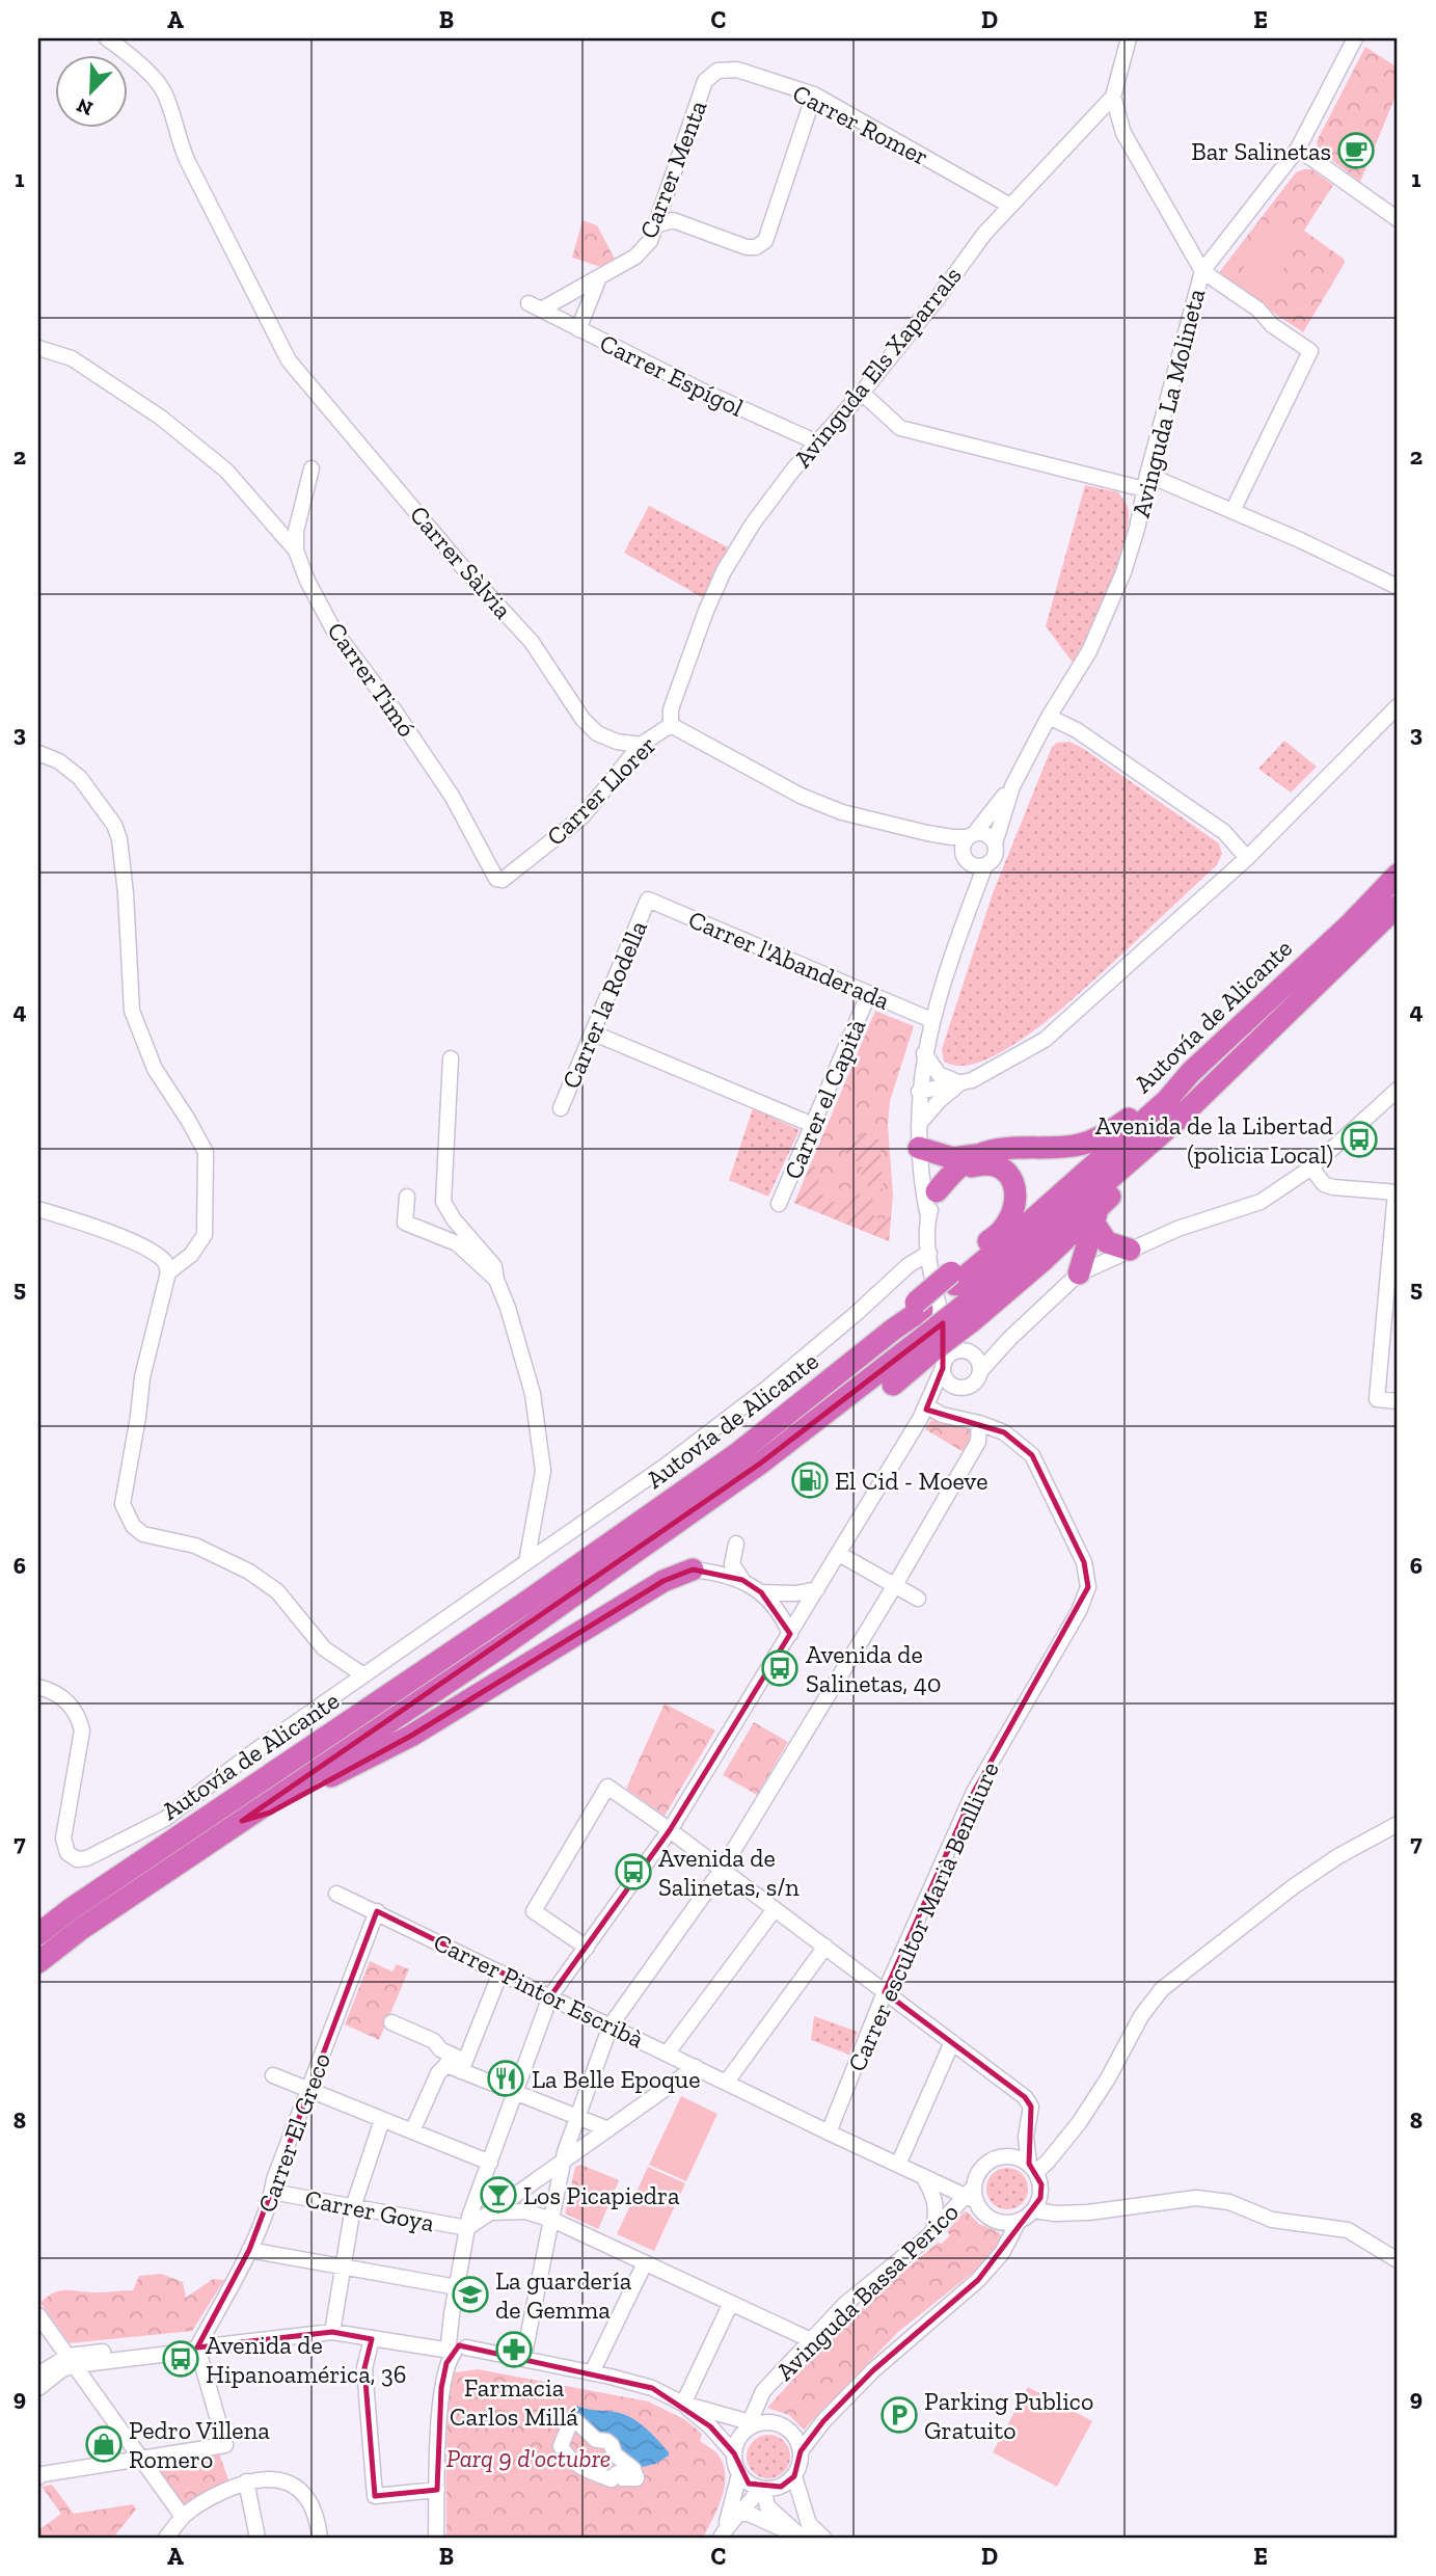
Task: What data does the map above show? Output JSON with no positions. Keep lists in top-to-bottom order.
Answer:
{
  "streets": {
    "highway": ["Autovía de Alicante"],
    "street": [
      "Carrer Romer",
      "Carrer Menta",
      "Avinguda Els Xaparrals",
      "Carrer Espígol",
      "Avinguda La Molineta",
      "Carrer Sàlvia",
      "Carrer Timó",
      "Carrer Llorer",
      "Carrer l'Abanderada",
      "Carrer la Rodella",
      "Carrer el Capità",
      "Carrer escultor Marià Benlliure",
      "Carrer Pintor Escribà",
      "Carrer El Greco",
      "Carrer Goya",
      "Avinguda Bassa Perico"
    ]
  },
  "crossings": [
    ["Carrer Romer", "Carrer Menta"],
    ["Carrer Romer", "Avinguda Els Xaparrals"],
    ["Carrer Menta", "Carrer Espígol"],
    ["Avinguda Els Xaparrals", "Carrer Espígol"],
    ["Avinguda Els Xaparrals", "Carrer Llorer"],
    ["Carrer Sàlvia", "Carrer Llorer"],
    ["Carrer Timó", "Carrer Llorer"],
    ["Carrer l'Abanderada", "Carrer la Rodella"],
    ["Carrer l'Abanderada", "Carrer el Capità"],
    ["Carrer escultor Marià Benlliure", "Carrer Pintor Escribà"],
    ["Carrer Pintor Escribà", "Carrer El Greco"],
    ["Carrer Pintor Escribà", "Avinguda Bassa Perico"],
    ["Carrer El Greco", "Carrer Goya"]
  ],
  "parks": ["Parq 9 d'octubre"],
  "places": {
    "cafe": ["Bar Salinetas"],
    "bus stop": [
      "Avenida de la Libertad (policia Local)",
      "Avenida de Salinetas, 40",
      "Avenida de Salinetas, s/n",
      "Avenida de Hipanoamérica, 36"
    ],
    "fuel station": ["El Cid - Moeve"],
    "restaurant": ["La Belle Epoque"],
    "bar": ["Los Picapiedra"],
    "school or university": ["La guardería de Gemma"],
    "pharmacy": ["Farmacia Carlos Millá"],
    "parking": ["Parking Publico Gratuito"],
    "shop": ["Pedro Villena Romero"]
  },
  "north": "bottom left",
  "grid": {
    "columns": [
      "A",
      "B",
      "C",
      "D",
      "E"
    ],
    "rows": [
      "1",
      "2",
      "3",
      "4",
      "5",
      "6",
      "7",
      "8",
      "9"
    ]
  }
}
